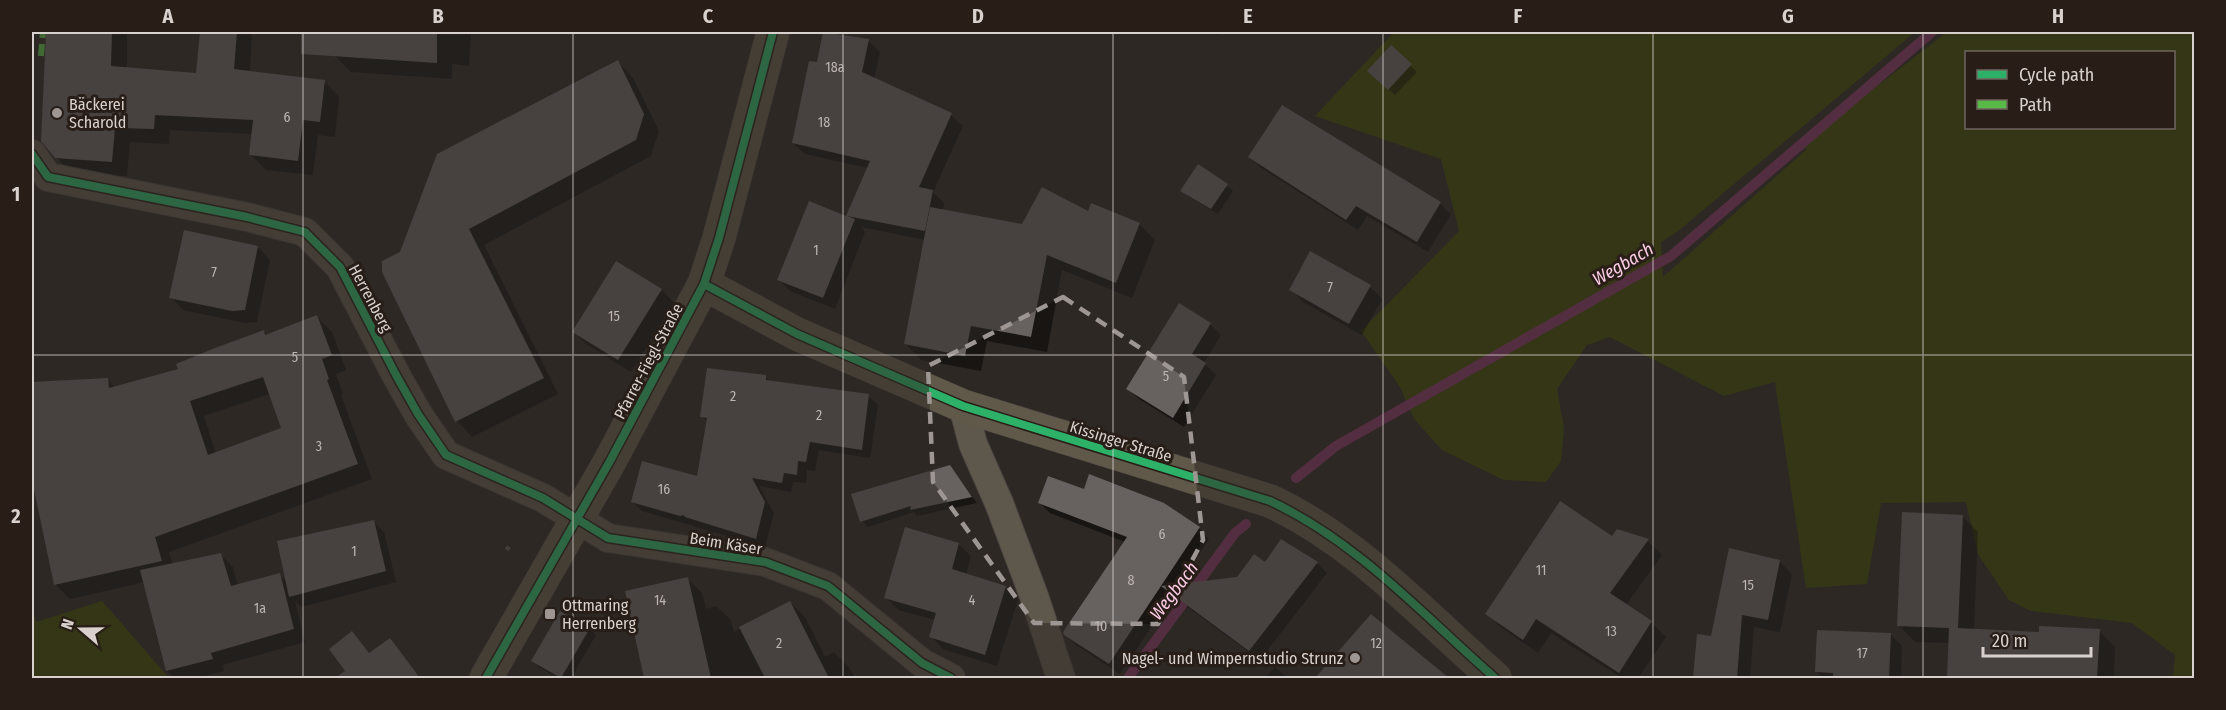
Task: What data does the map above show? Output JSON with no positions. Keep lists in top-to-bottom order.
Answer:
{
  "streets": {
    "street": [
      "Herrenberg",
      "Pfarrer-Fiegl-Straße",
      "Kissinger Straße",
      "Beim Käser"
    ]
  },
  "crossings": [
    ["Herrenberg", "Pfarrer-Fiegl-Straße"],
    ["Herrenberg", "Beim Käser"],
    ["Pfarrer-Fiegl-Straße", "Kissinger Straße"],
    ["Pfarrer-Fiegl-Straße", "Beim Käser"]
  ],
  "water": ["Wegbach"],
  "places": {
    "other": ["Bäckerei Scharold", "Nagel- und Wimpernstudio Strunz"],
    "transit": ["Ottmaring Herrenberg"]
  },
  "house_numbers": [
    "18a",
    "6",
    "18",
    "1",
    "7",
    "7",
    "15",
    "5",
    "5",
    "2",
    "2",
    "3",
    "16",
    "6",
    "1",
    "11",
    "8",
    "15",
    "14",
    "4",
    "1a",
    "10",
    "13",
    "2",
    "12",
    "17"
  ],
  "legend": ["Cycle path", "Path"],
  "scale_bar": "20 m",
  "north": "left",
  "grid": {
    "columns": [
      "A",
      "B",
      "C",
      "D",
      "E",
      "F",
      "G",
      "H"
    ],
    "rows": ["1", "2"]
  }
}
